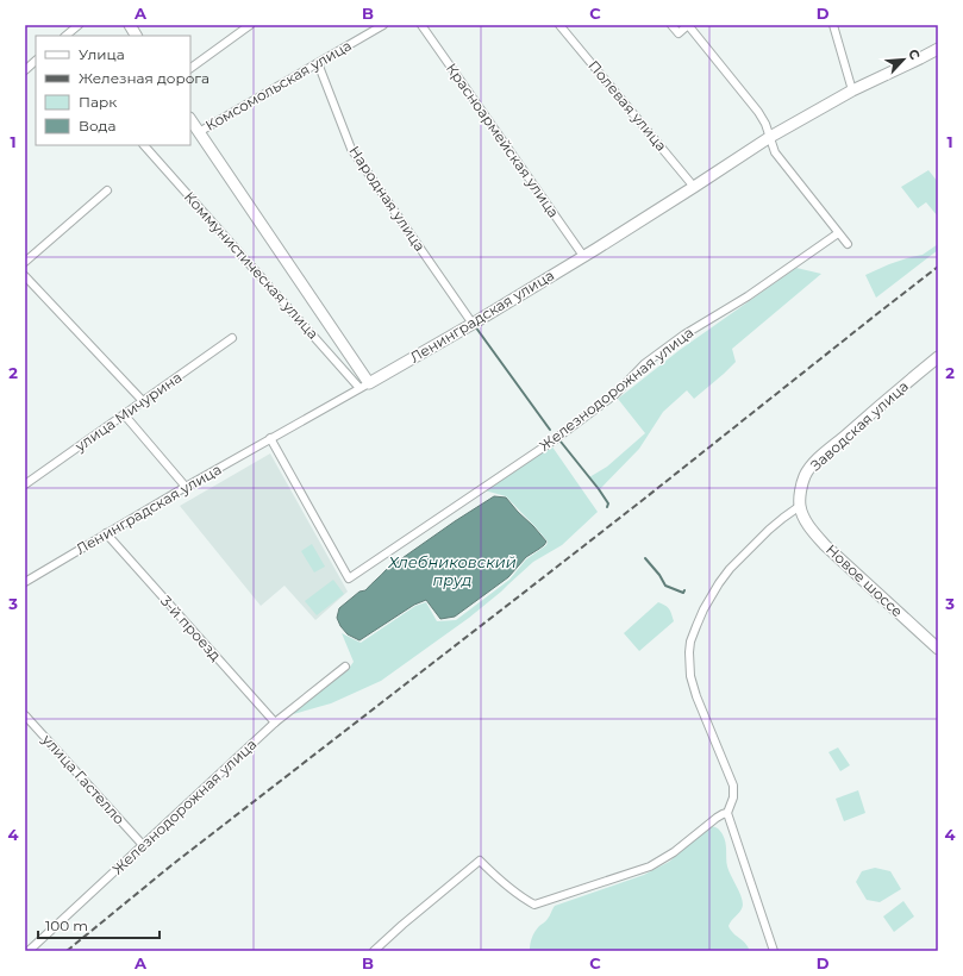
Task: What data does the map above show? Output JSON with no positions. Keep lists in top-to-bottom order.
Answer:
{
  "streets": {
    "street": [
      "Комсомольская улица",
      "Полевая улица",
      "Красноармейская улица",
      "Народная улица",
      "Коммунистическая улица",
      "Ленинградская улица",
      "Железнодорожная улица",
      "улица Мичурина",
      "Заводская улица",
      "Новое шоссе",
      "3-й проезд",
      "улица Гастелло"
    ]
  },
  "crossings": [
    ["Комсомольская улица", "Народная улица"],
    ["Комсомольская улица", "Коммунистическая улица"],
    ["Полевая улица", "Ленинградская улица"],
    ["Красноармейская улица", "Ленинградская улица"],
    ["Народная улица", "Ленинградская улица"],
    ["Коммунистическая улица", "Ленинградская улица"],
    ["Ленинградская улица", "Железнодорожная улица"],
    ["Ленинградская улица", "3-й проезд"],
    ["Железнодорожная улица", "3-й проезд"],
    ["Железнодорожная улица", "улица Гастелло"],
    ["Заводская улица", "Новое шоссе"]
  ],
  "water": ["Хлебниковский пруд"],
  "legend": [
    "Улица",
    "Железная дорога",
    "Парк",
    "Вода"
  ],
  "scale_bar": "100 m",
  "north": "top right",
  "grid": {
    "columns": [
      "A",
      "B",
      "C",
      "D"
    ],
    "rows": [
      "1",
      "2",
      "3",
      "4"
    ]
  }
}
